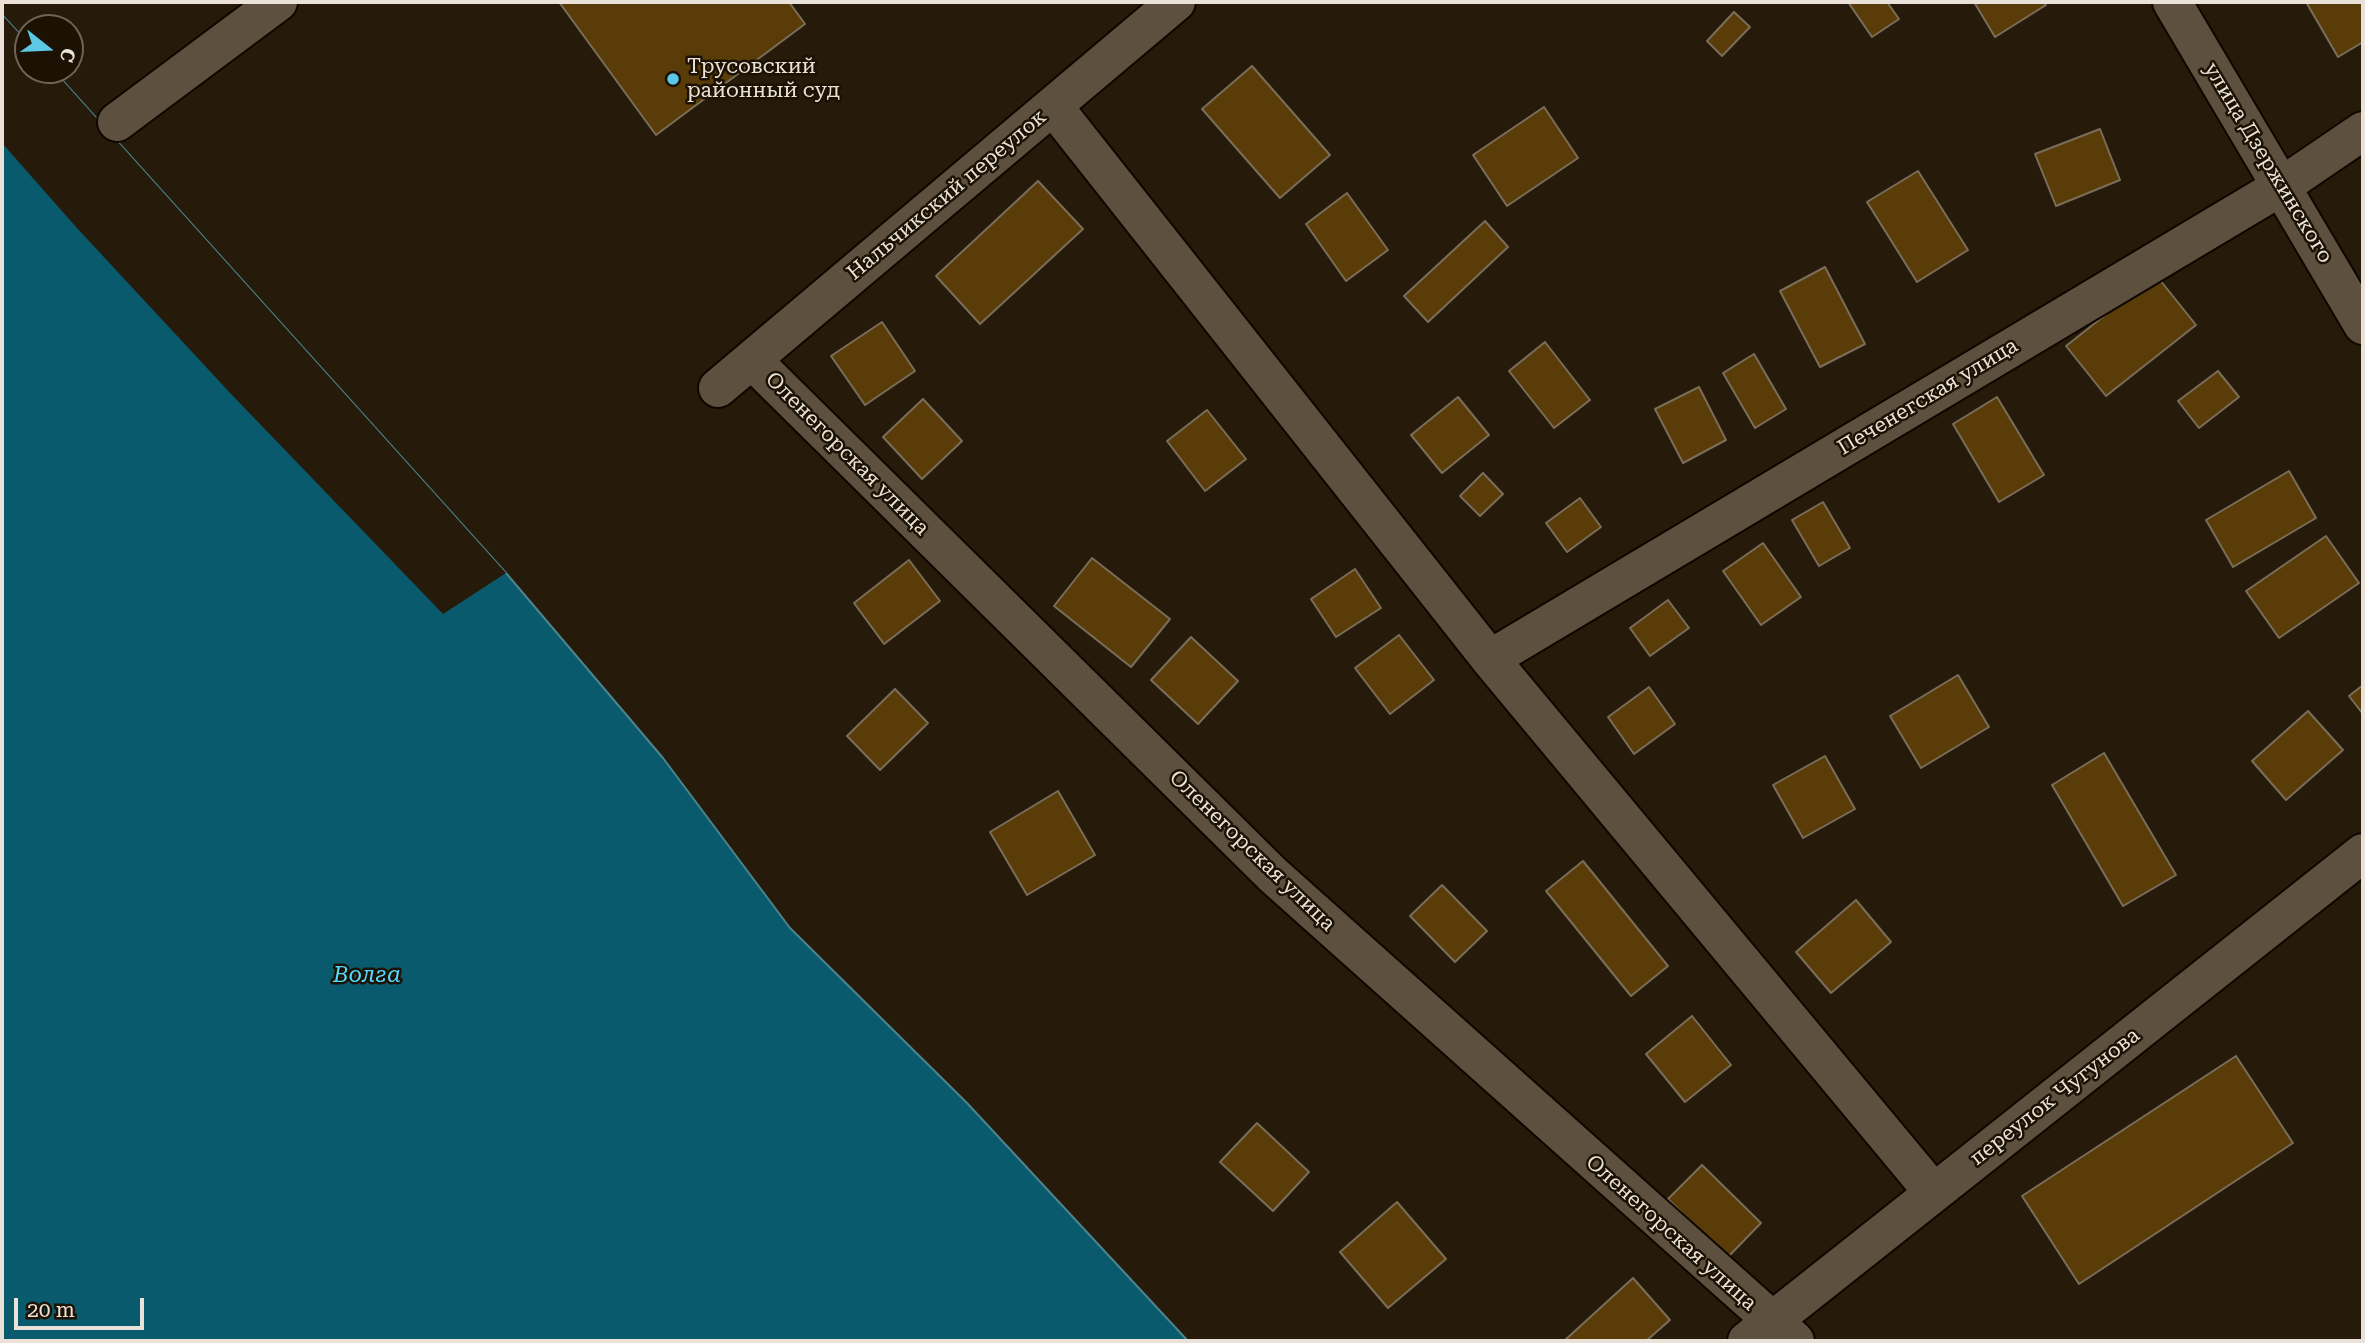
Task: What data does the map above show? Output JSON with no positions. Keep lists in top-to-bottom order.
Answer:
{
  "streets": {
    "street": [
      "улица Дзержинского",
      "Нальчикский переулок",
      "Печенегская улица",
      "Оленегорская улица",
      "переулок Чугунова"
    ]
  },
  "crossings": [
    ["улица Дзержинского", "Печенегская улица"],
    ["Нальчикский переулок", "Оленегорская улица"],
    ["Оленегорская улица", "переулок Чугунова"]
  ],
  "water": ["Волга"],
  "places": ["Трусовский районный суд"],
  "scale_bar": "20 m",
  "north": "right"
}
